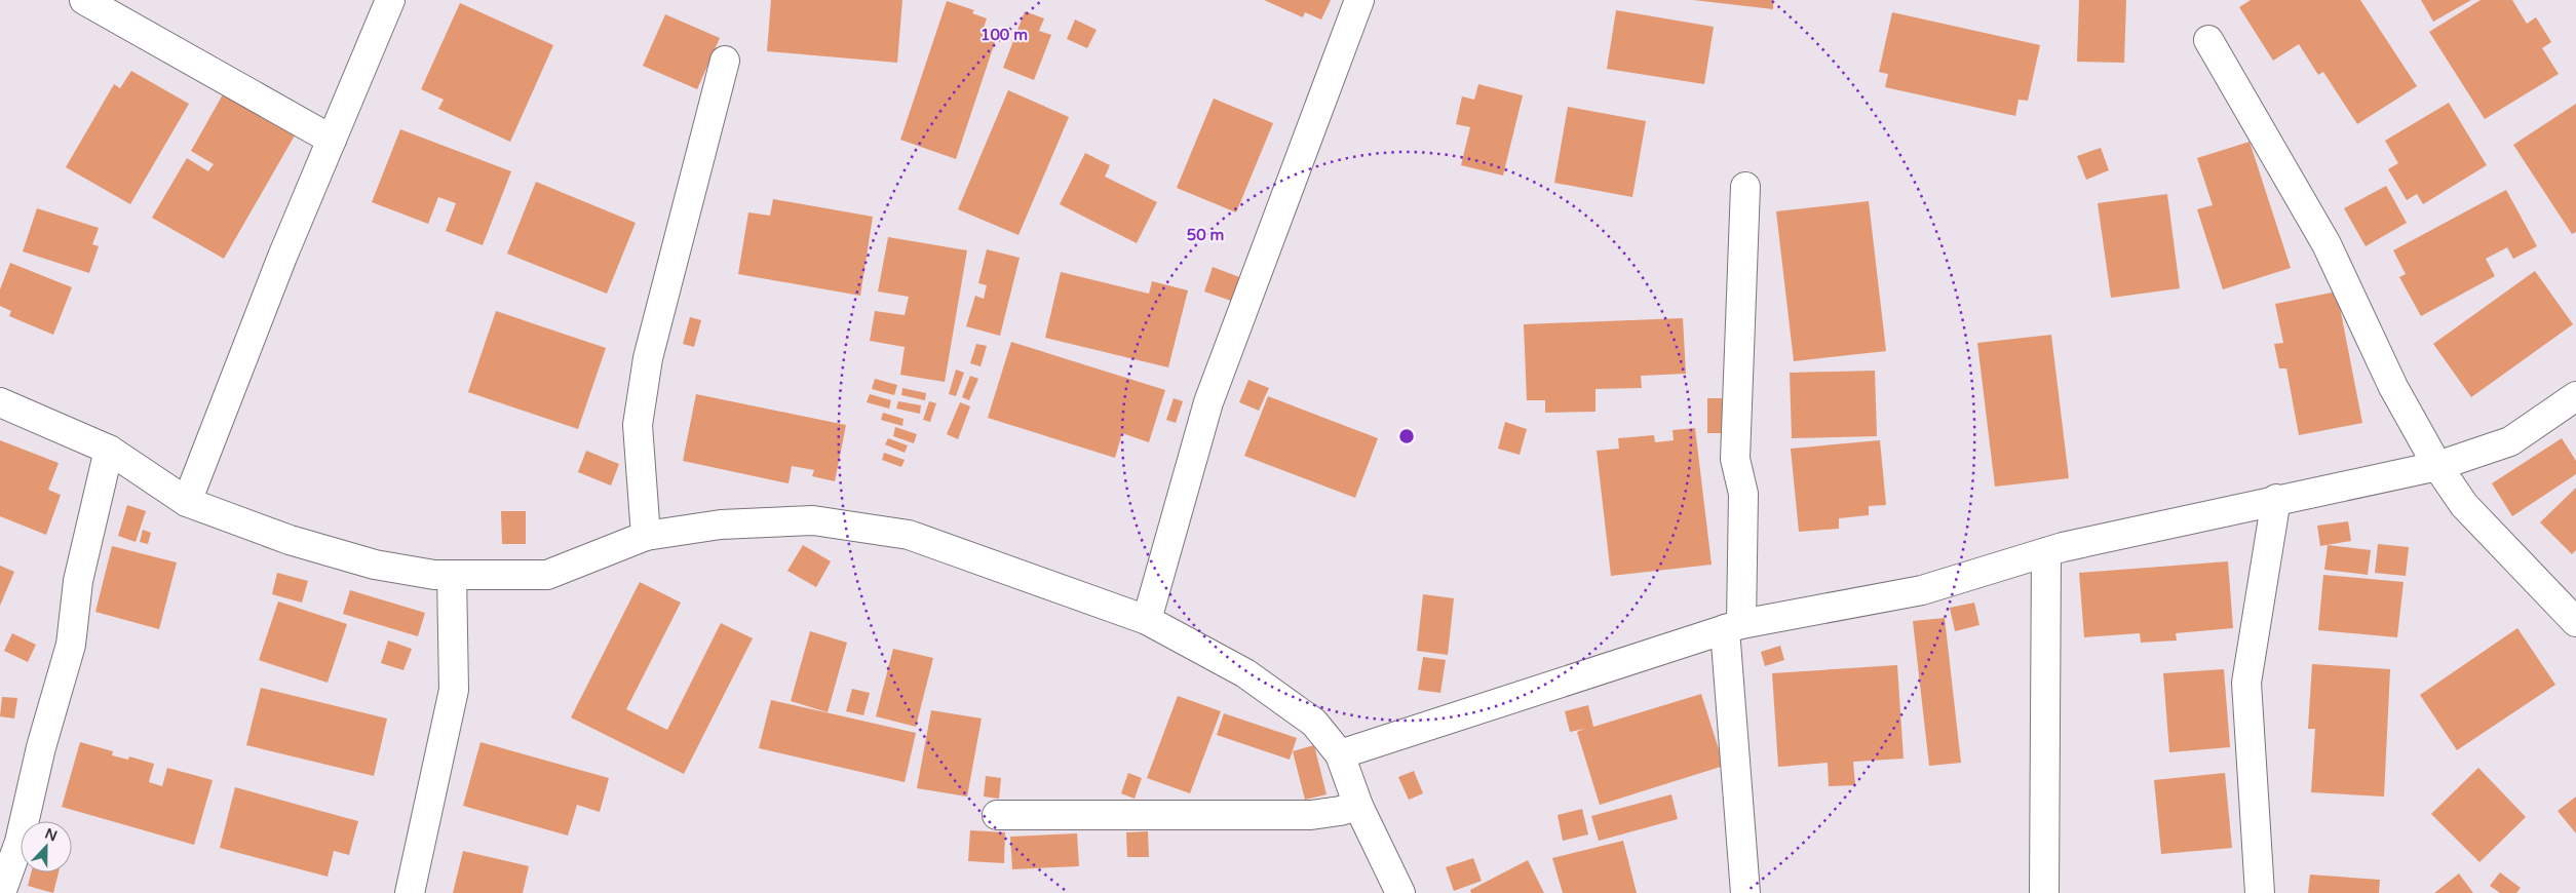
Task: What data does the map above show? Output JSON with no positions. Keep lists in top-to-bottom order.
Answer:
{
  "north": "top",
  "rings": ["100 m", "50 m"]
}
